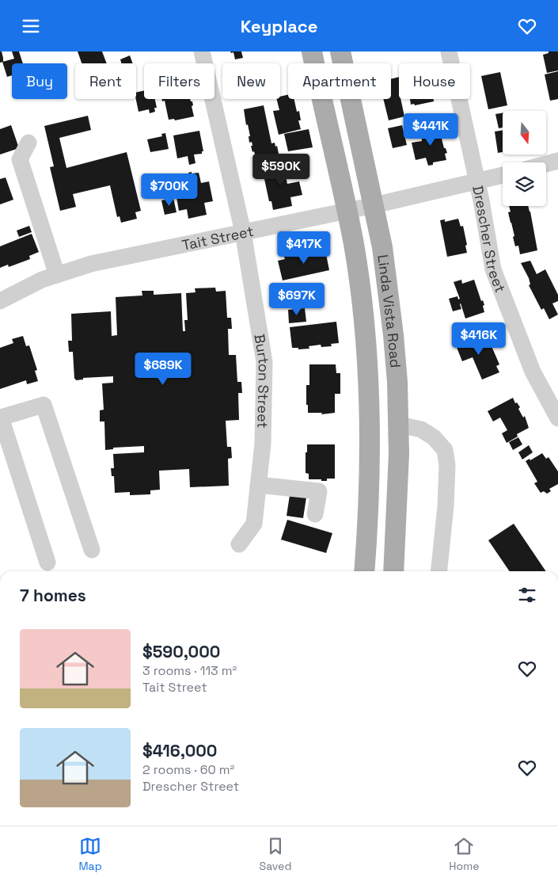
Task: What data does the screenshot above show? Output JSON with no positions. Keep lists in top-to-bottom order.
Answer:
{
  "streets": {
    "main road": ["Linda Vista Road"],
    "street": ["Tait Street", "Drescher Street", "Burton Street"]
  },
  "crossings": [
    ["Tait Street", "Drescher Street"],
    ["Tait Street", "Linda Vista Road"],
    ["Tait Street", "Burton Street"]
  ],
  "north": "bottom",
  "page": {
    "header": "Keyplace",
    "chip": [
      "Buy",
      "Rent",
      "Filters",
      "New",
      "Apartment",
      "House"
    ],
    "price": [
      "$441K",
      "$590K",
      "$700K",
      "$417K",
      "$697K",
      "$416K",
      "$689K"
    ],
    "heading": "7 homes",
    "list": [
      {
        "name": "$590,000",
        "note": "3 rooms · 113 m² · Tait Street"
      },
      {
        "name": "$416,000",
        "note": "2 rooms · 60 m² · Drescher Street"
      }
    ],
    "tabs": ["Map", "Saved", "Home"]
  }
}
